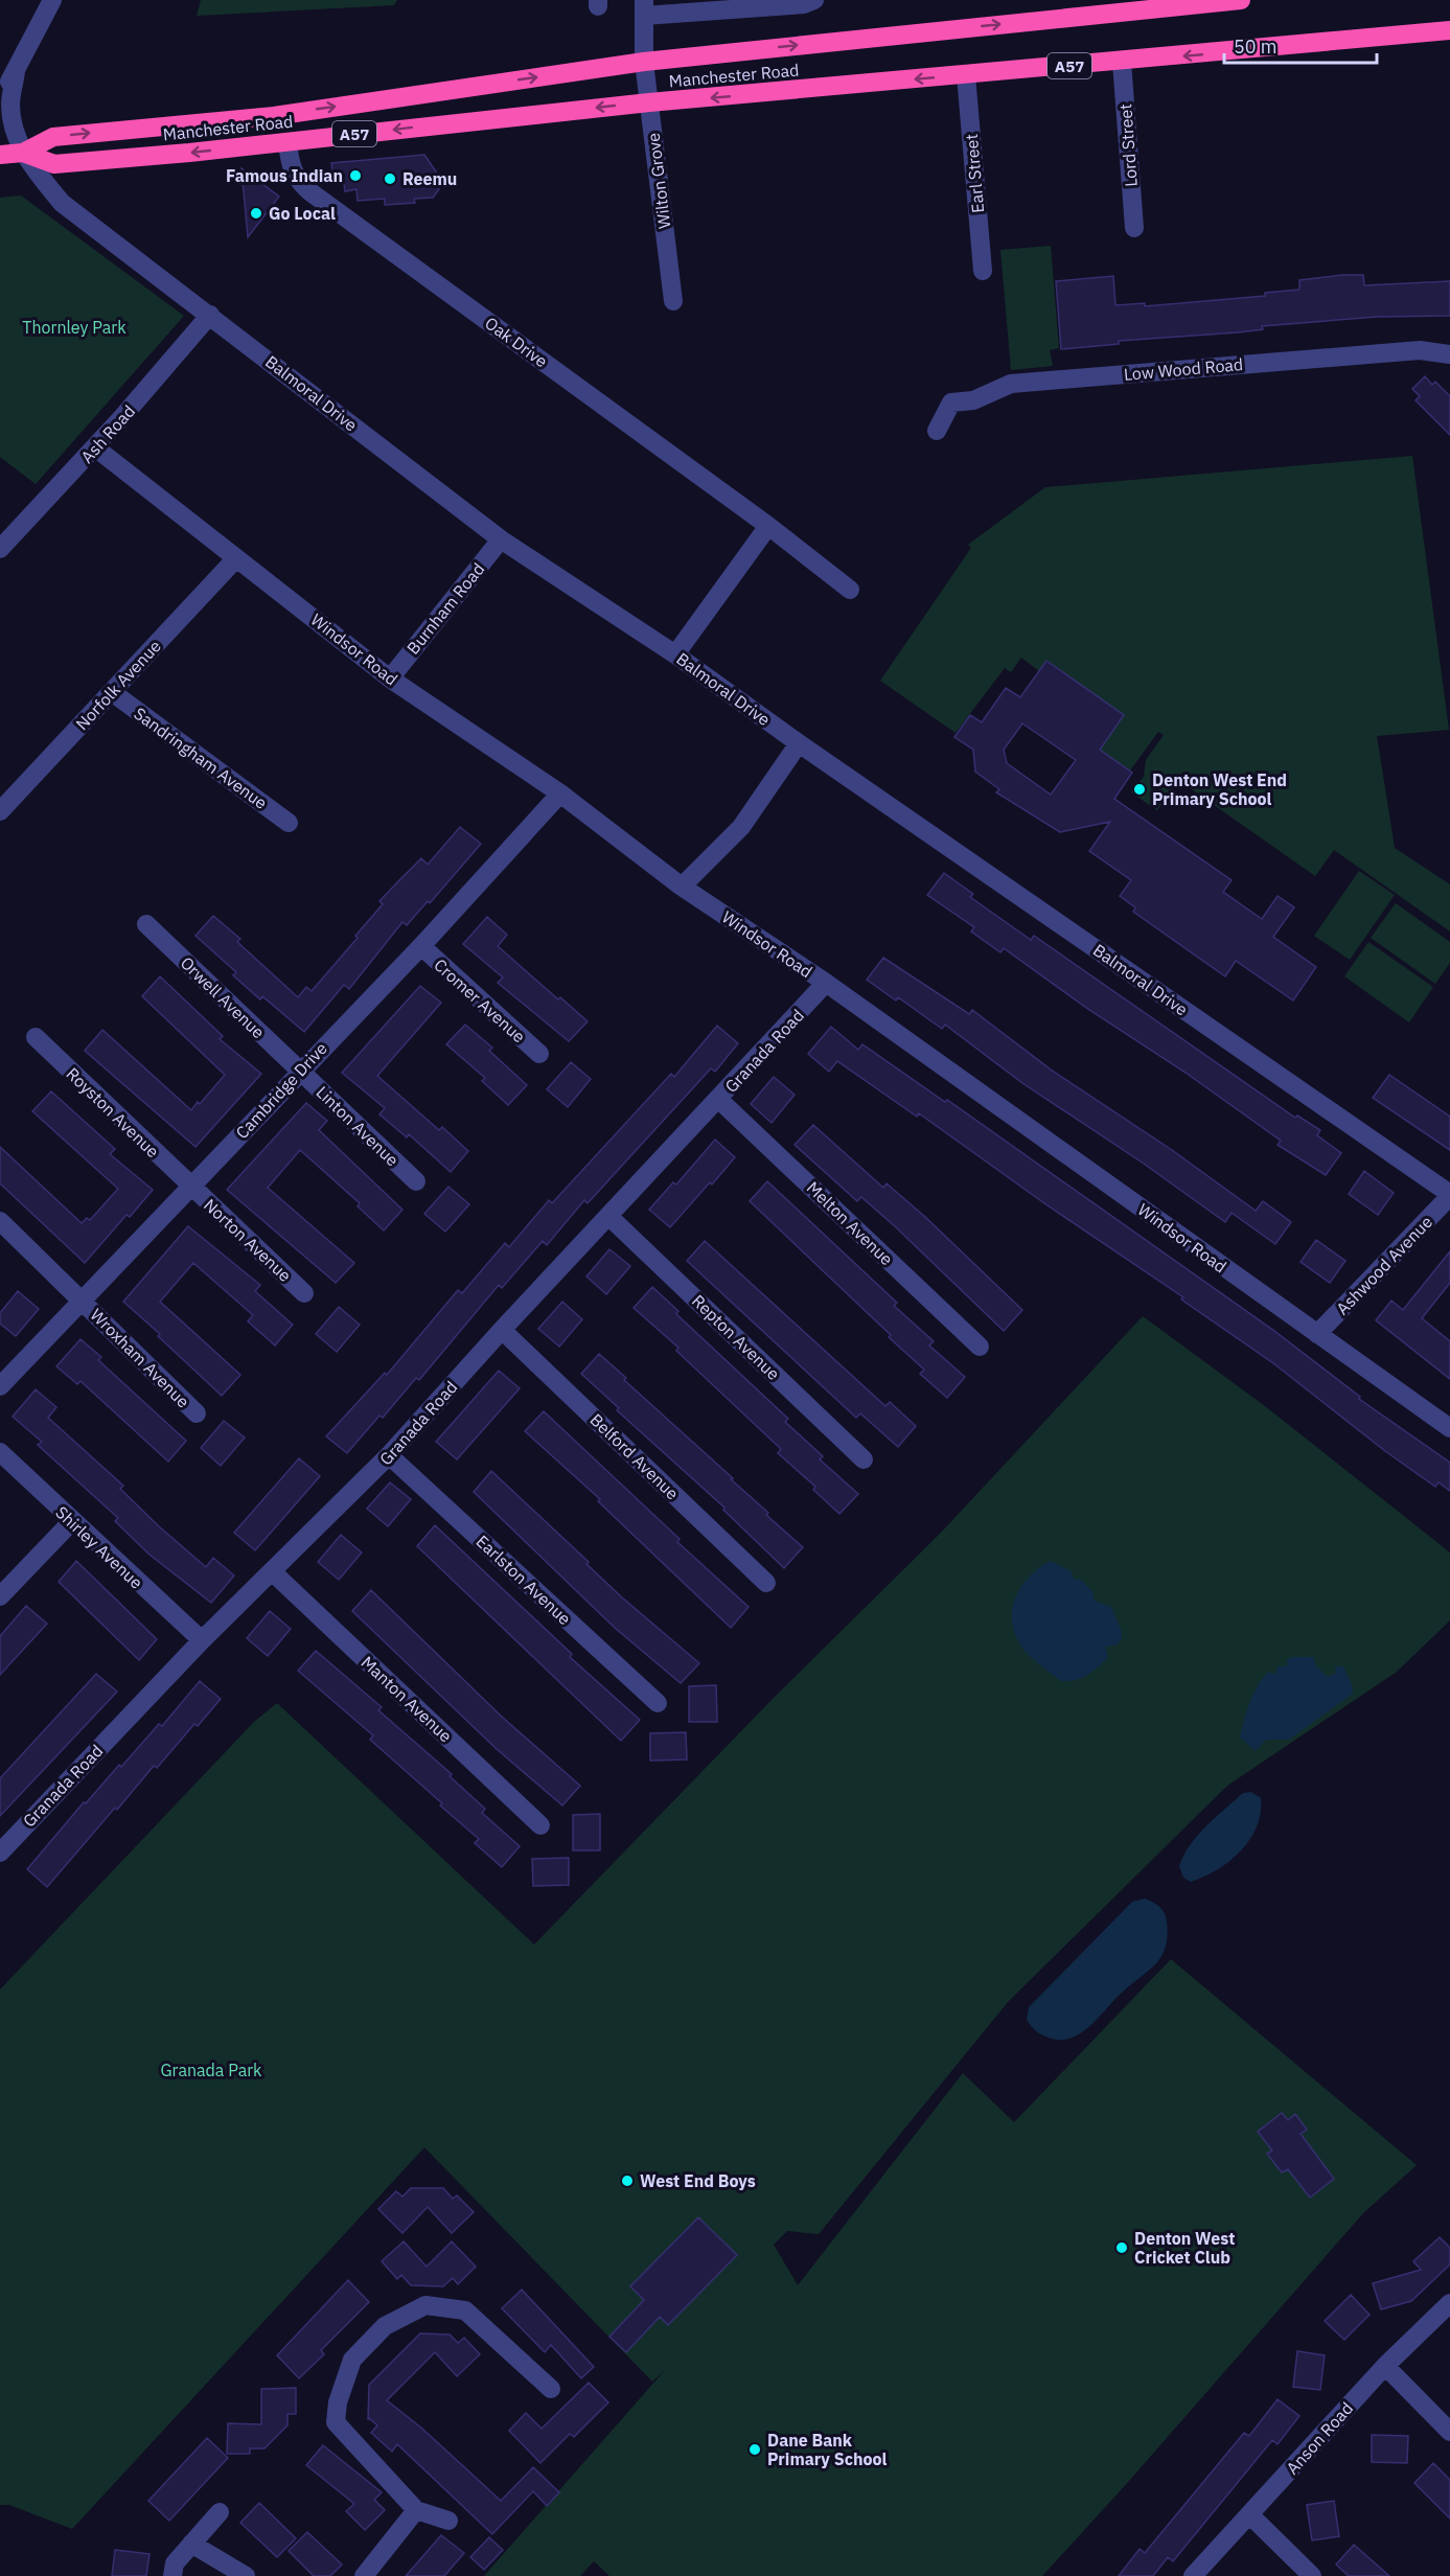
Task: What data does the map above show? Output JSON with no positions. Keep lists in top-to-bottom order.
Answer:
{
  "streets": {
    "highway": ["A57", "Manchester Road"],
    "street": [
      "Lord Street",
      "Earl Street",
      "Wilton Grove",
      "Oak Drive",
      "Low Wood Road",
      "Balmoral Drive",
      "Ash Road",
      "Burnham Road",
      "Windsor Road",
      "Norfolk Avenue",
      "Sandringham Avenue",
      "Orwell Avenue",
      "Cromer Avenue",
      "Granada Road",
      "Cambridge Drive",
      "Royston Avenue",
      "Linton Avenue",
      "Melton Avenue",
      "Norton Avenue",
      "Ashwood Avenue",
      "Repton Avenue",
      "Wroxham Avenue",
      "Belford Avenue",
      "Shirley Avenue",
      "Earlston Avenue",
      "Manton Avenue",
      "Anson Road"
    ]
  },
  "crossings": [
    ["Manchester Road", "Lord Street"],
    ["Manchester Road", "Earl Street"],
    ["Manchester Road", "Wilton Grove"],
    ["Manchester Road", "Oak Drive"],
    ["Manchester Road", "Balmoral Drive"],
    ["Balmoral Drive", "Ash Road"],
    ["Balmoral Drive", "Burnham Road"],
    ["Balmoral Drive", "Ashwood Avenue"],
    ["Ash Road", "Windsor Road"],
    ["Burnham Road", "Windsor Road"],
    ["Windsor Road", "Norfolk Avenue"],
    ["Windsor Road", "Granada Road"],
    ["Windsor Road", "Cambridge Drive"],
    ["Windsor Road", "Ashwood Avenue"],
    ["Norfolk Avenue", "Sandringham Avenue"],
    ["Orwell Avenue", "Cambridge Drive"],
    ["Orwell Avenue", "Linton Avenue"],
    ["Cromer Avenue", "Cambridge Drive"],
    ["Granada Road", "Melton Avenue"],
    ["Granada Road", "Repton Avenue"],
    ["Granada Road", "Belford Avenue"],
    ["Granada Road", "Shirley Avenue"],
    ["Granada Road", "Earlston Avenue"],
    ["Granada Road", "Manton Avenue"],
    ["Cambridge Drive", "Royston Avenue"],
    ["Cambridge Drive", "Linton Avenue"],
    ["Cambridge Drive", "Norton Avenue"],
    ["Cambridge Drive", "Wroxham Avenue"],
    ["Royston Avenue", "Norton Avenue"]
  ],
  "parks": ["Thornley Park", "Granada Park"],
  "places": [
    "Famous Indian",
    "Reemu",
    "Go Local",
    "Denton West End Primary School",
    "West End Boys",
    "Denton West Cricket Club",
    "Dane Bank Primary School"
  ],
  "scale_bar": "50 m"
}
